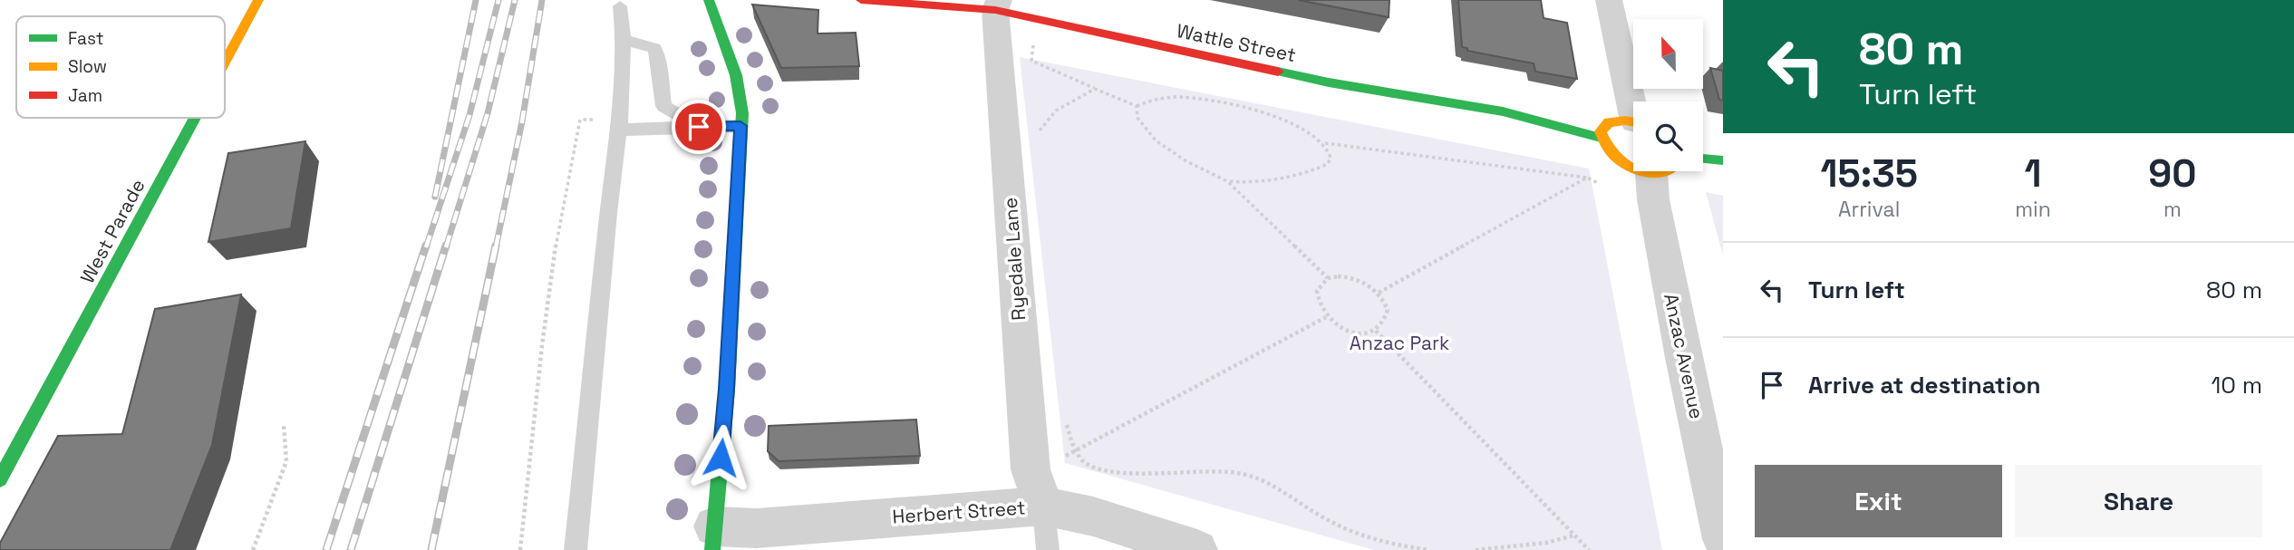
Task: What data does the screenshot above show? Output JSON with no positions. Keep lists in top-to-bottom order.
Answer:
{
  "streets": {
    "street": [
      "Wattle Street",
      "West Parade",
      "Ryedale Lane",
      "Anzac Avenue",
      "Herbert Street"
    ]
  },
  "crossings": [
    ["Wattle Street", "Ryedale Lane"],
    ["Ryedale Lane", "Herbert Street"]
  ],
  "parks": ["Anzac Park"],
  "legend": ["Fast", "Slow", "Jam"],
  "north": "top",
  "page": {
    "turn": ["80 m", "Turn left"],
    "eta": [
      "15:35",
      "Arrival",
      "1",
      "min",
      "90",
      "m"
    ],
    "list": [
      {
        "name": "Turn left",
        "value": "80 m"
      },
      {
        "name": "Arrive at destination",
        "value": "10 m"
      }
    ],
    "buttons": ["Exit", "Share"]
  }
}
